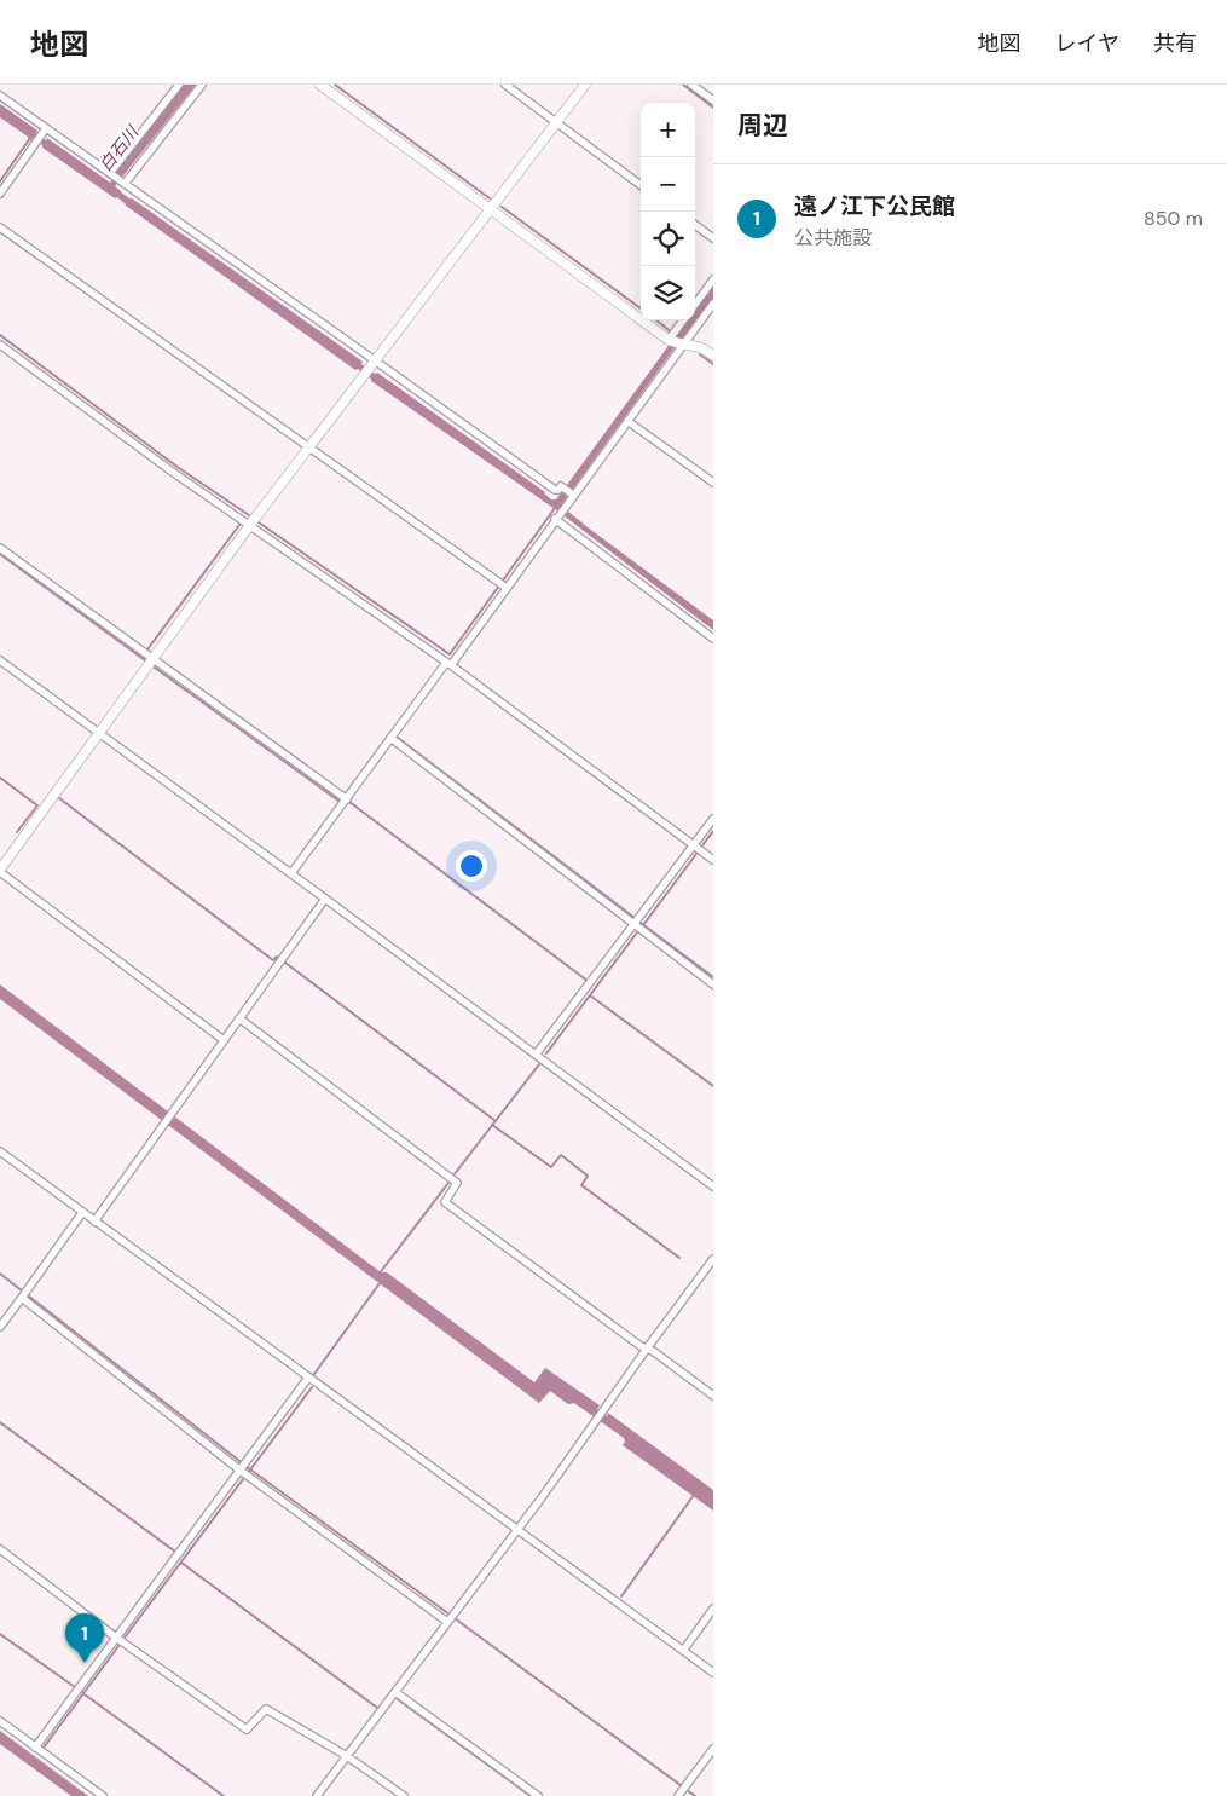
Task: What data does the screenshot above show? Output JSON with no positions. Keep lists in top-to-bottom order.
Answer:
{
  "water": ["白石川"],
  "page": {
    "header": "地図",
    "nav": ["地図", "レイヤ", "共有"],
    "heading": "周辺",
    "map_buttons": ["+", "−"],
    "list": [
      {
        "mark": "1",
        "name": "遠ノ江下公民館",
        "note": "公共施設",
        "value": "850 m"
      }
    ],
    "pins": "1"
  }
}
